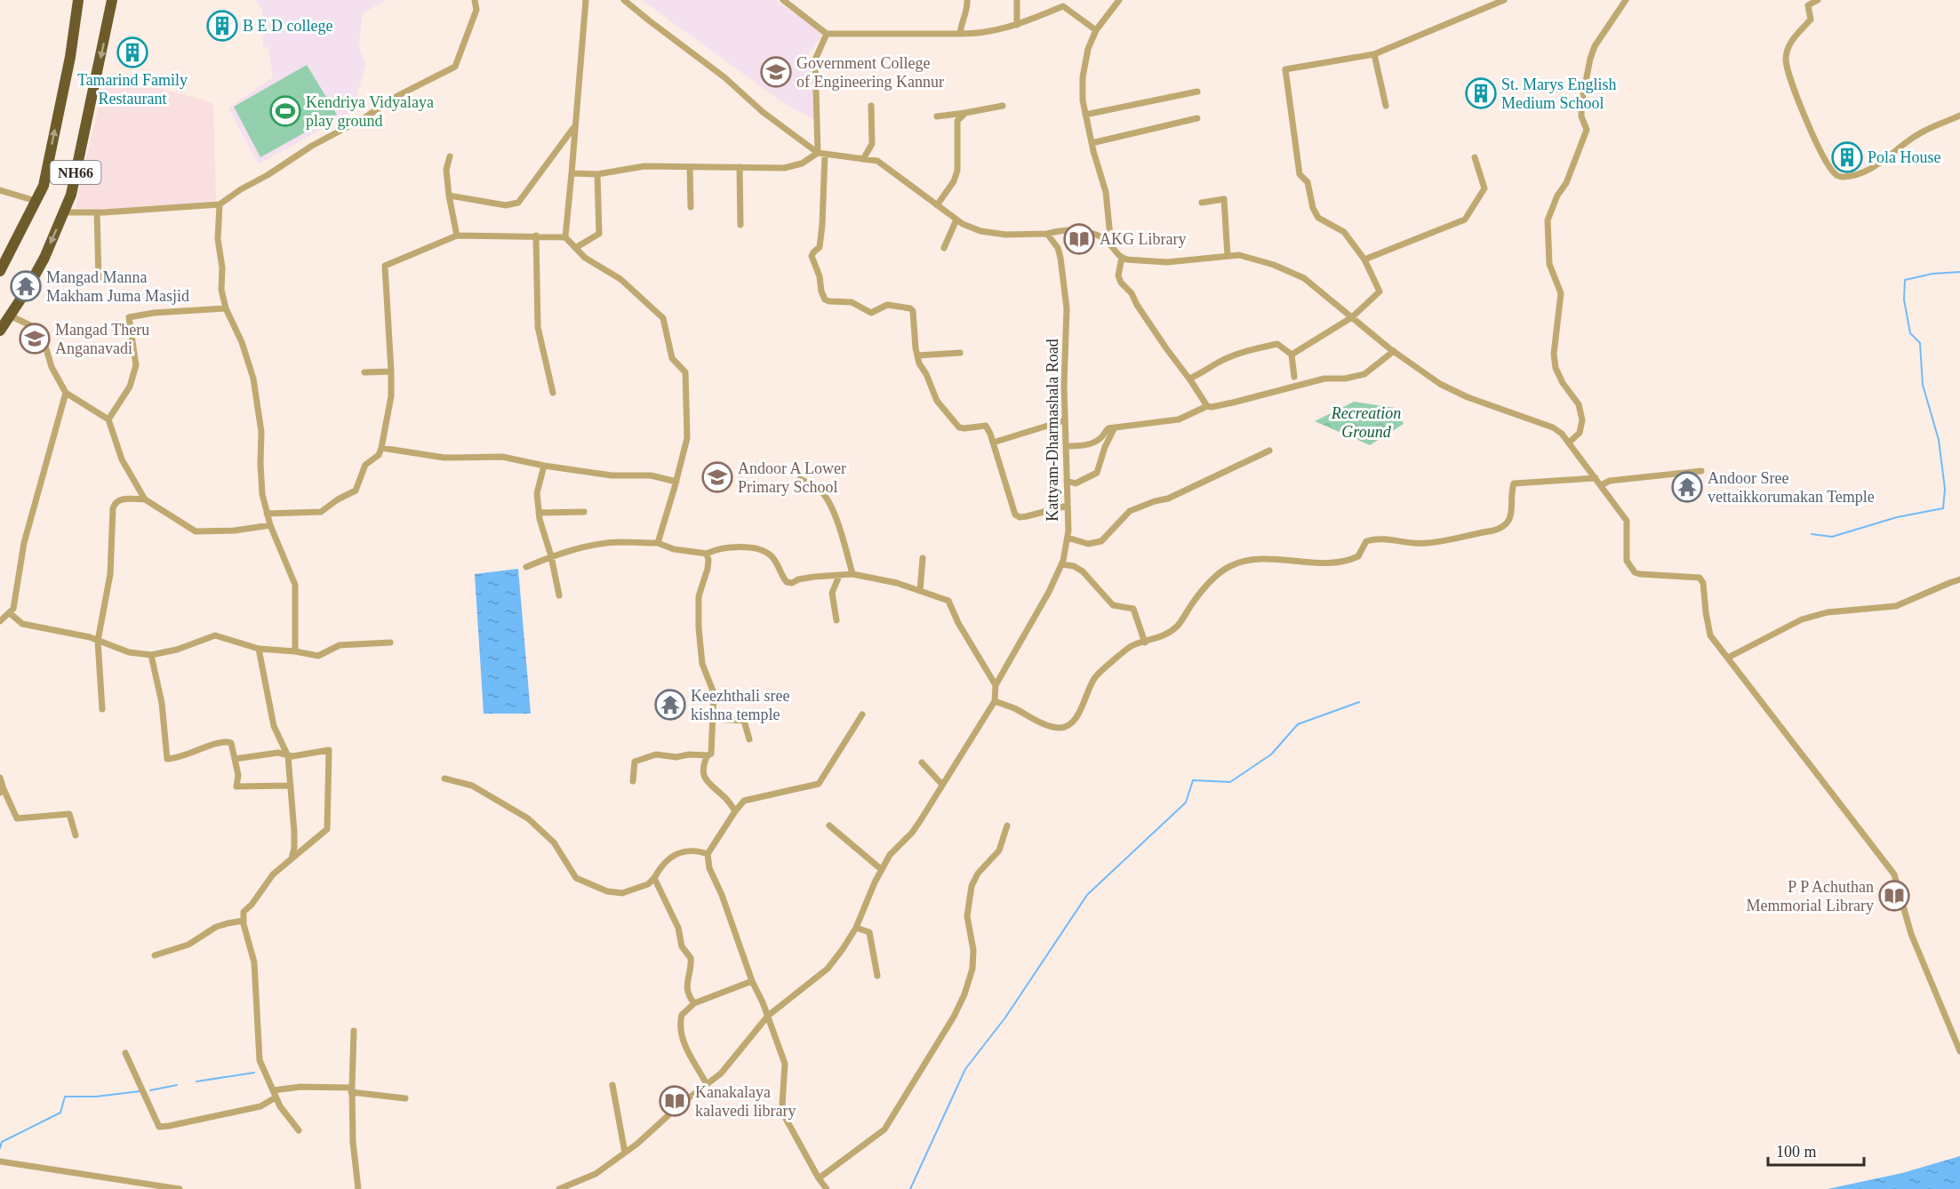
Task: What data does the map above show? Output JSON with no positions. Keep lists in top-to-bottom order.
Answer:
{
  "streets": {
    "highway": ["NH66"],
    "street": ["Kattyam-Dharmashala Road"]
  },
  "parks": ["Recreation Ground"],
  "places": {
    "building": [
      "B E D college",
      "Tamarind Family Restaurant",
      "St. Marys English Medium School",
      "Pola House"
    ],
    "school or university": ["Government College of Engineering Kannur", "Mangad Theru Anganavadi", "Andoor A Lower Primary School"],
    "sports": ["Kendriya Vidyalaya play ground"],
    "library": ["AKG Library", "P P Achuthan Memmorial Library", "Kanakalaya kalavedi library"],
    "temple": ["Mangad Manna Makham Juma Masjid", "Andoor Sree vettaikkorumakan Temple", "Keezhthali sree kishna temple"]
  },
  "scale_bar": "100 m"
}
